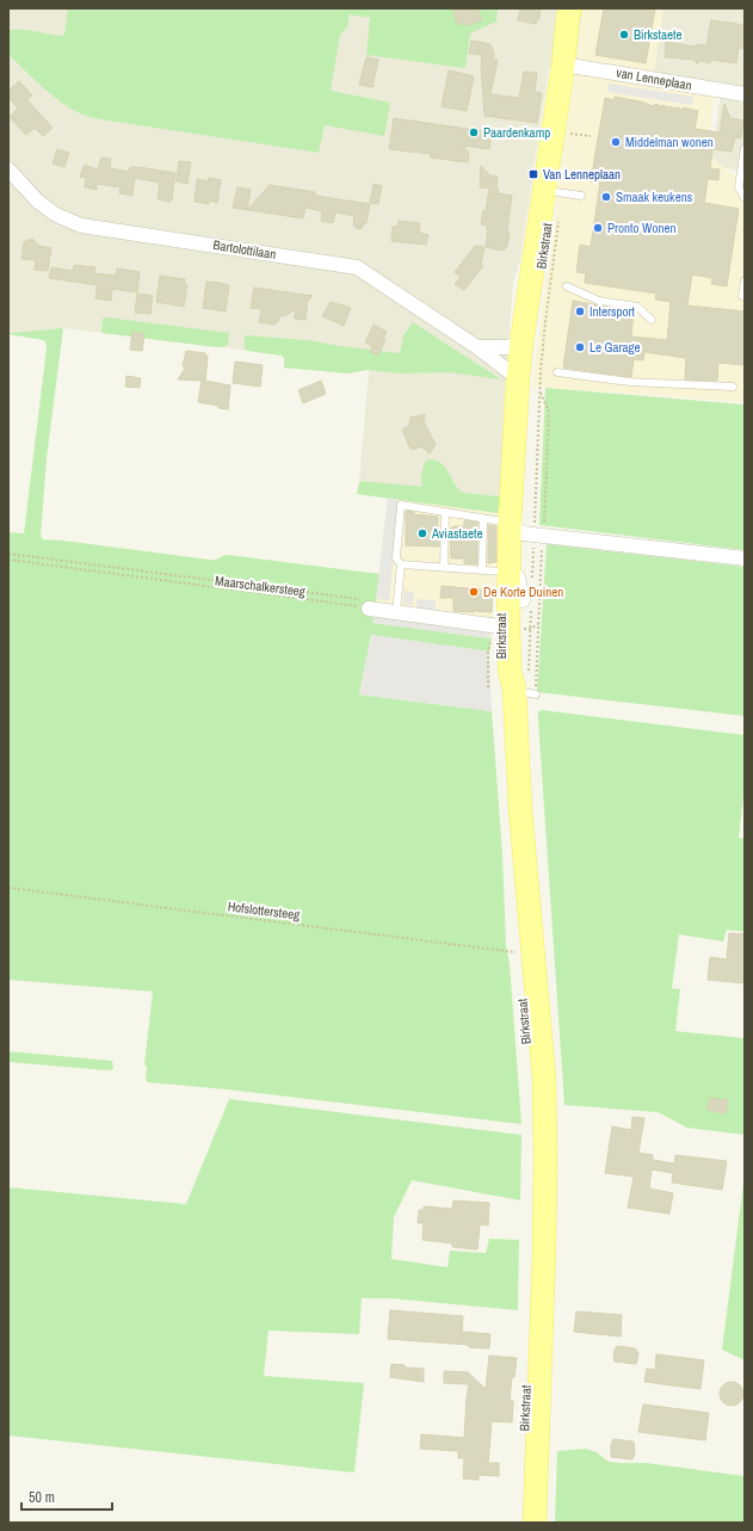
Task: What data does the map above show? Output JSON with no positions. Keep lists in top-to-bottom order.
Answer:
{
  "streets": {
    "main road": ["Birkstraat"],
    "street": ["van Lenneplaan", "Bartolottilaan"],
    "path": ["Maarschalkersteeg", "Hofslottersteeg"]
  },
  "crossings": [
    ["van Lenneplaan", "Birkstraat"],
    ["Birkstraat", "Bartolottilaan"]
  ],
  "places": {
    "other": [
      "Birkstaete",
      "Paardenkamp",
      "Middelman wonen",
      "Smaak keukens",
      "Pronto Wonen",
      "Intersport",
      "Le Garage",
      "Aviastaete",
      "De Korte Duinen"
    ],
    "transit": ["Van Lenneplaan"]
  },
  "scale_bar": "50 m"
}
